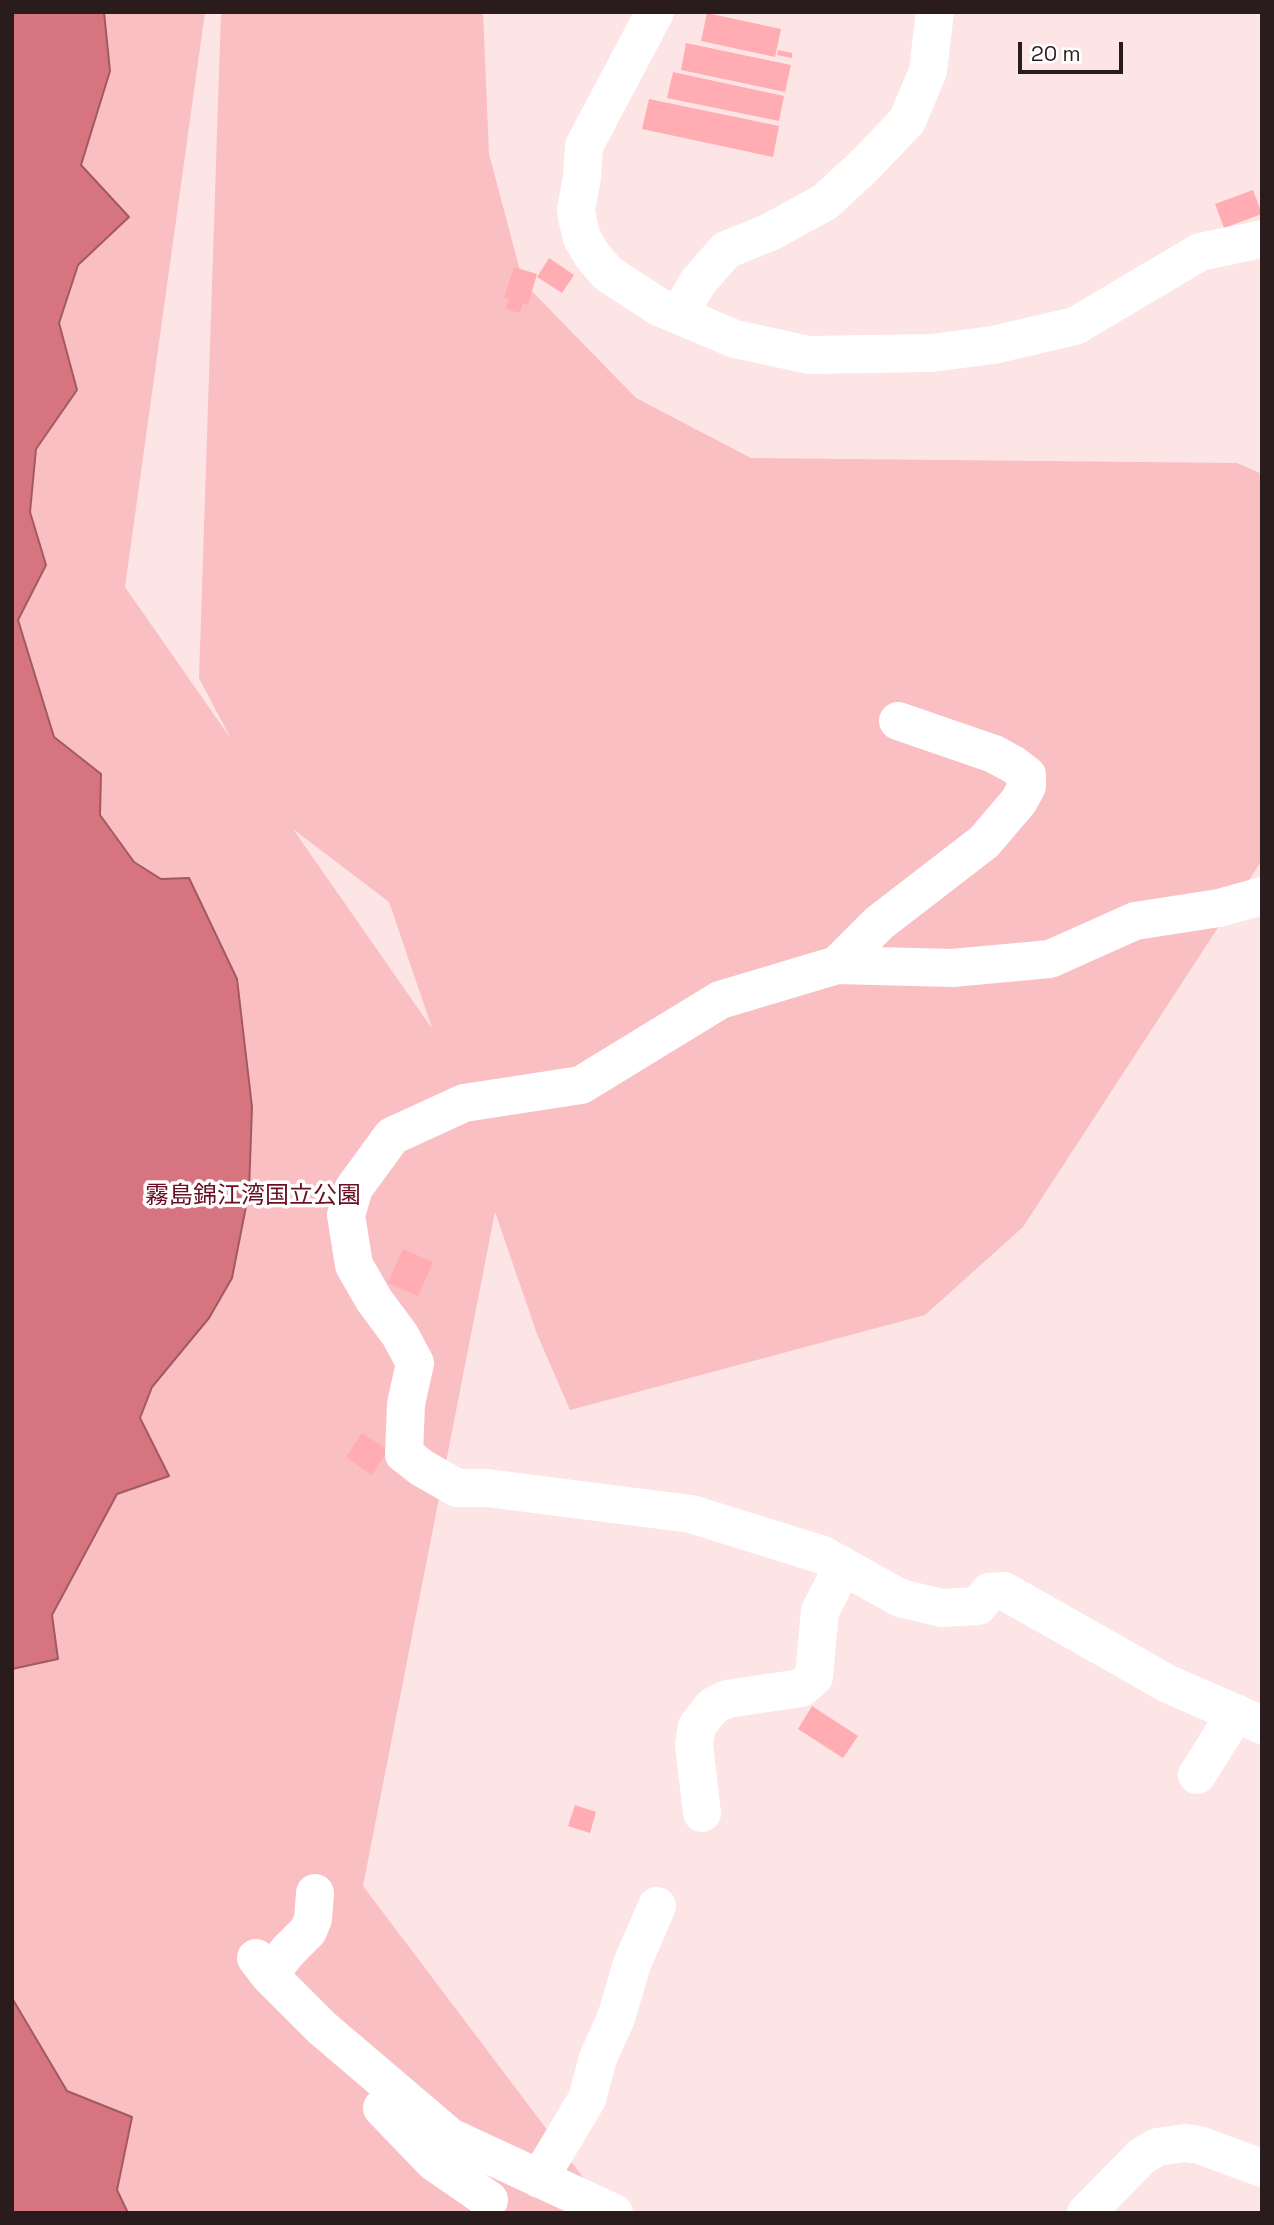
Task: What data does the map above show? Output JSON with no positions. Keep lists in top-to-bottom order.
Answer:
{
  "parks": ["霧島錦江湾国立公園"],
  "scale_bar": "20 m"
}
